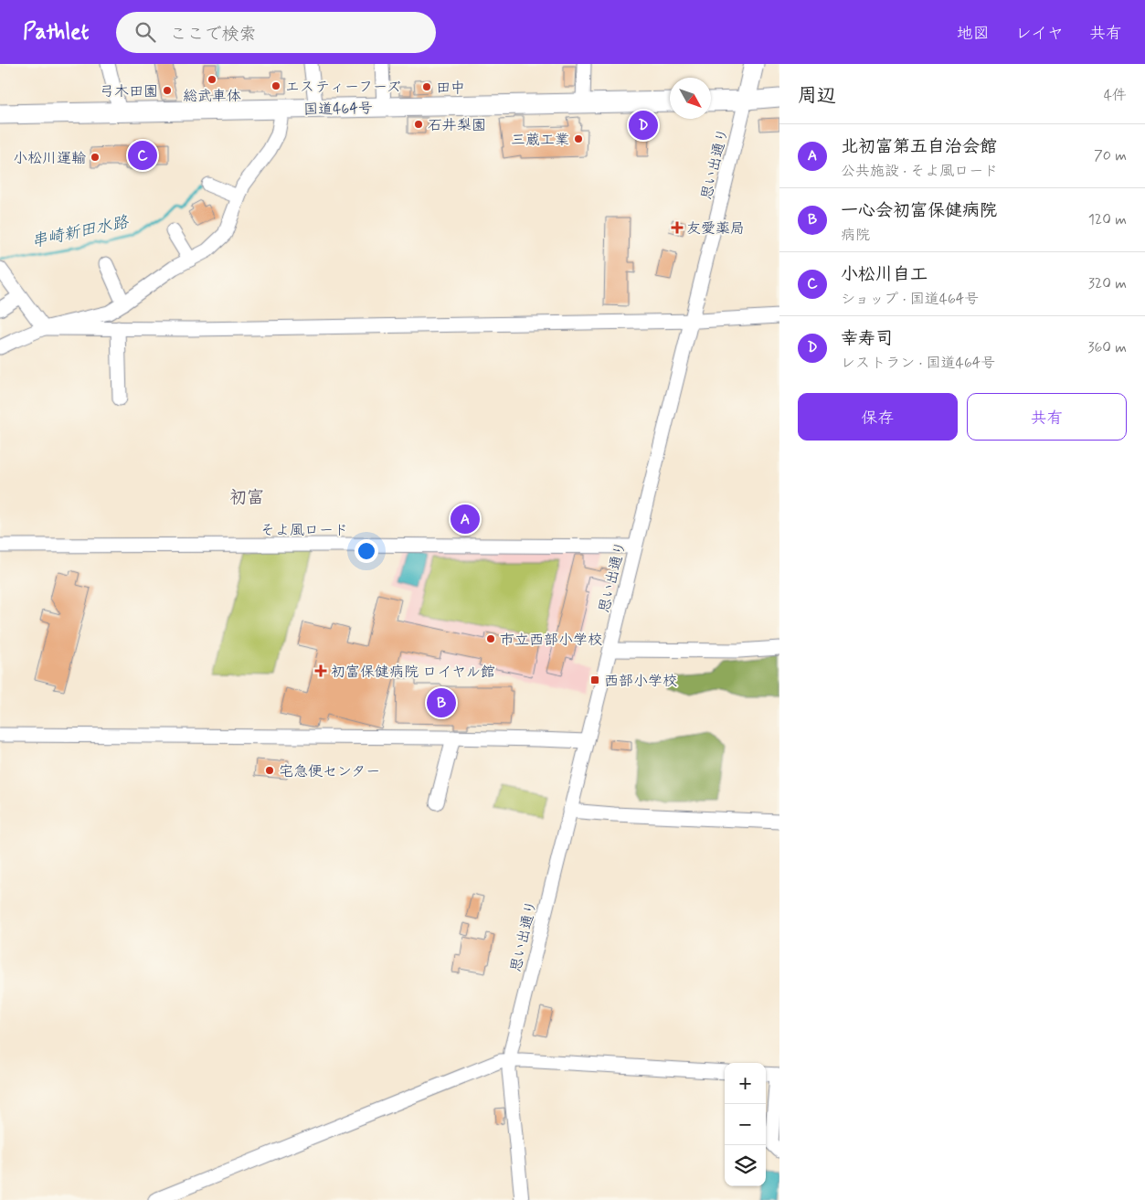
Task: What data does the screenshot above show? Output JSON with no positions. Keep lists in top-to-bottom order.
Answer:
{
  "streets": {
    "highway": ["国道464号"],
    "street": ["思い出通り", "そよ風ロード"]
  },
  "crossings": [
    ["思い出通り", "そよ風ロード"]
  ],
  "districts": ["初富"],
  "water": ["串崎新田水路"],
  "places": {
    "other": [
      "総武車体",
      "エスティーフーズ",
      "田中",
      "弓木田園",
      "石井梨園",
      "三蔵工業",
      "小松川運輸",
      "市立西部小学校",
      "宅急便センター"
    ],
    "health": ["友愛薬局", "初富保健病院 ロイヤル館"],
    "transit": ["西部小学校"]
  },
  "north": "bottom right",
  "page": {
    "header": "Pathlet",
    "search": "ここで検索",
    "nav": ["地図", "レイヤ", "共有"],
    "heading": ["周辺", "4件"],
    "pins": [
      "D",
      "C",
      "A",
      "B"
    ],
    "list": [
      {
        "mark": "A",
        "name": "北初富第五自治会館",
        "note": "公共施設 · そよ風ロード",
        "value": "70 m"
      },
      {
        "mark": "B",
        "name": "一心会初富保健病院",
        "note": "病院",
        "value": "120 m"
      },
      {
        "mark": "C",
        "name": "小松川自工",
        "note": "ショップ · 国道464号",
        "value": "320 m"
      },
      {
        "mark": "D",
        "name": "幸寿司",
        "note": "レストラン · 国道464号",
        "value": "360 m"
      }
    ],
    "buttons": ["保存", "共有"],
    "map_buttons": ["+", "−"]
  }
}
